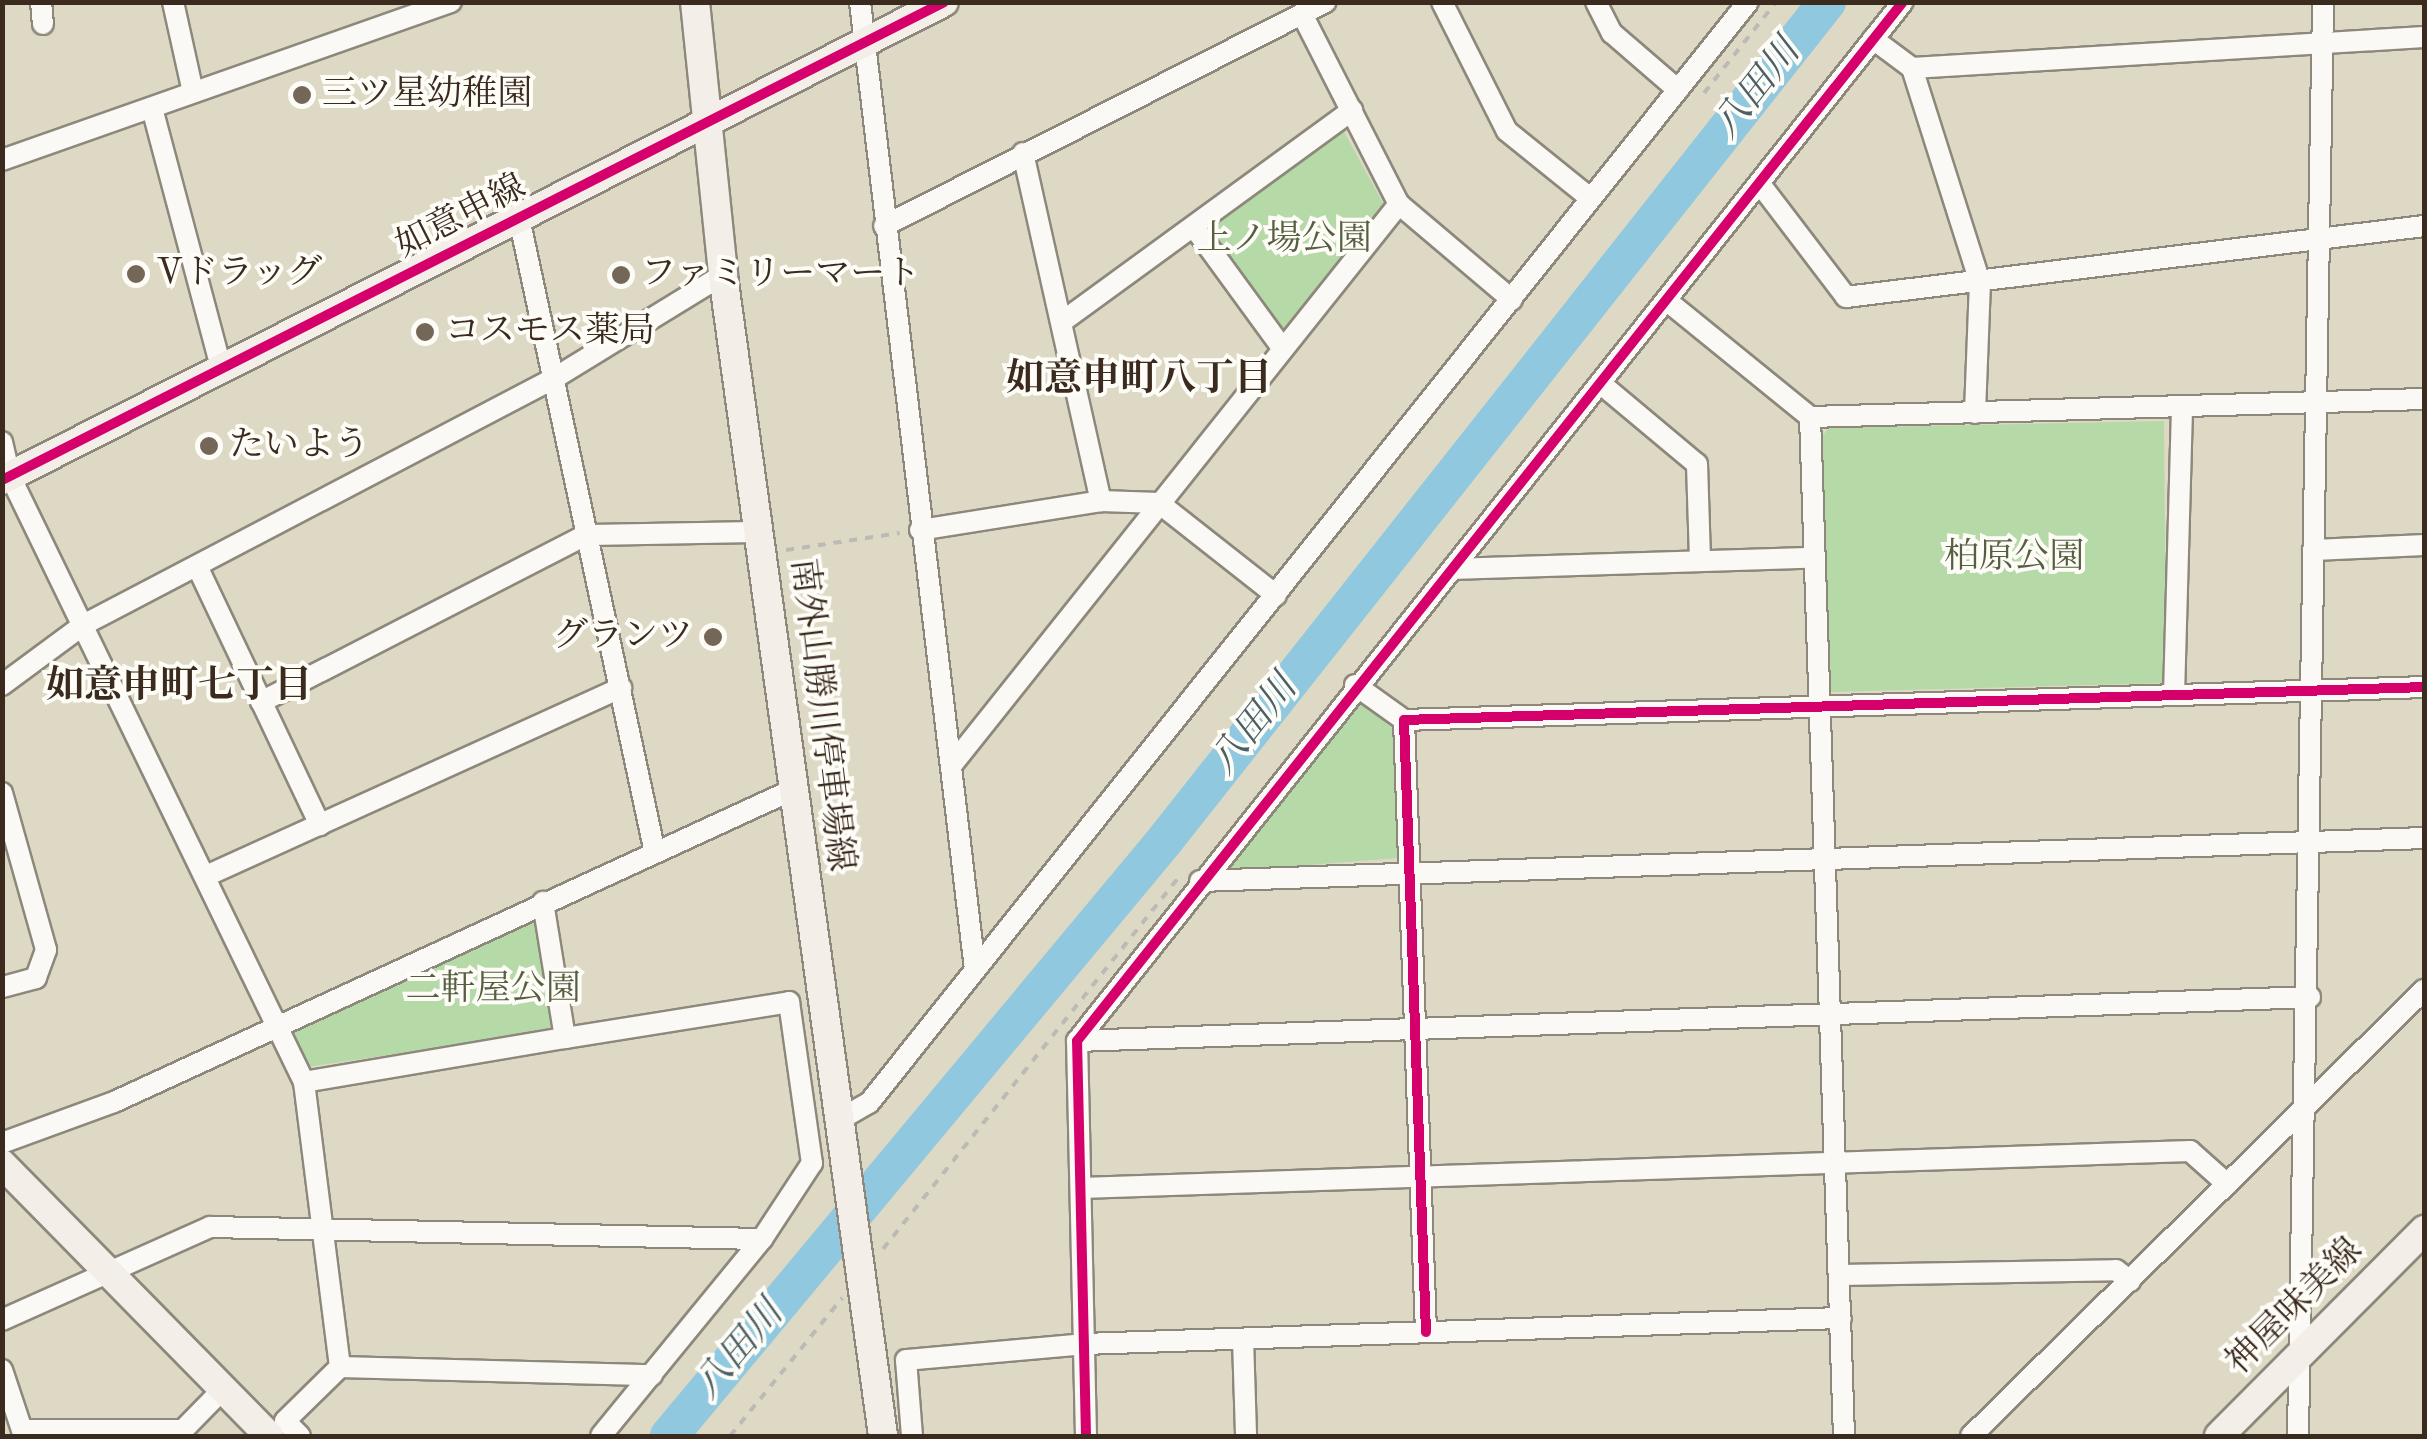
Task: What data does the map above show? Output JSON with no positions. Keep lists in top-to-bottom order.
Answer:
{
  "streets": {
    "main road": ["如意申線", "南外山勝川停車場線", "神屋味美線"]
  },
  "crossings": [
    ["如意申線", "南外山勝川停車場線"]
  ],
  "districts": ["如意申町八丁目", "如意申町七丁目"],
  "water": ["八田川"],
  "parks": ["上ノ場公園", "柏原公園", "二軒屋公園"],
  "places": [
    "三ツ星幼稚園",
    "Vドラッグ",
    "ファミリーマート",
    "コスモス薬局",
    "たいよう",
    "グランツ"
  ]
}
